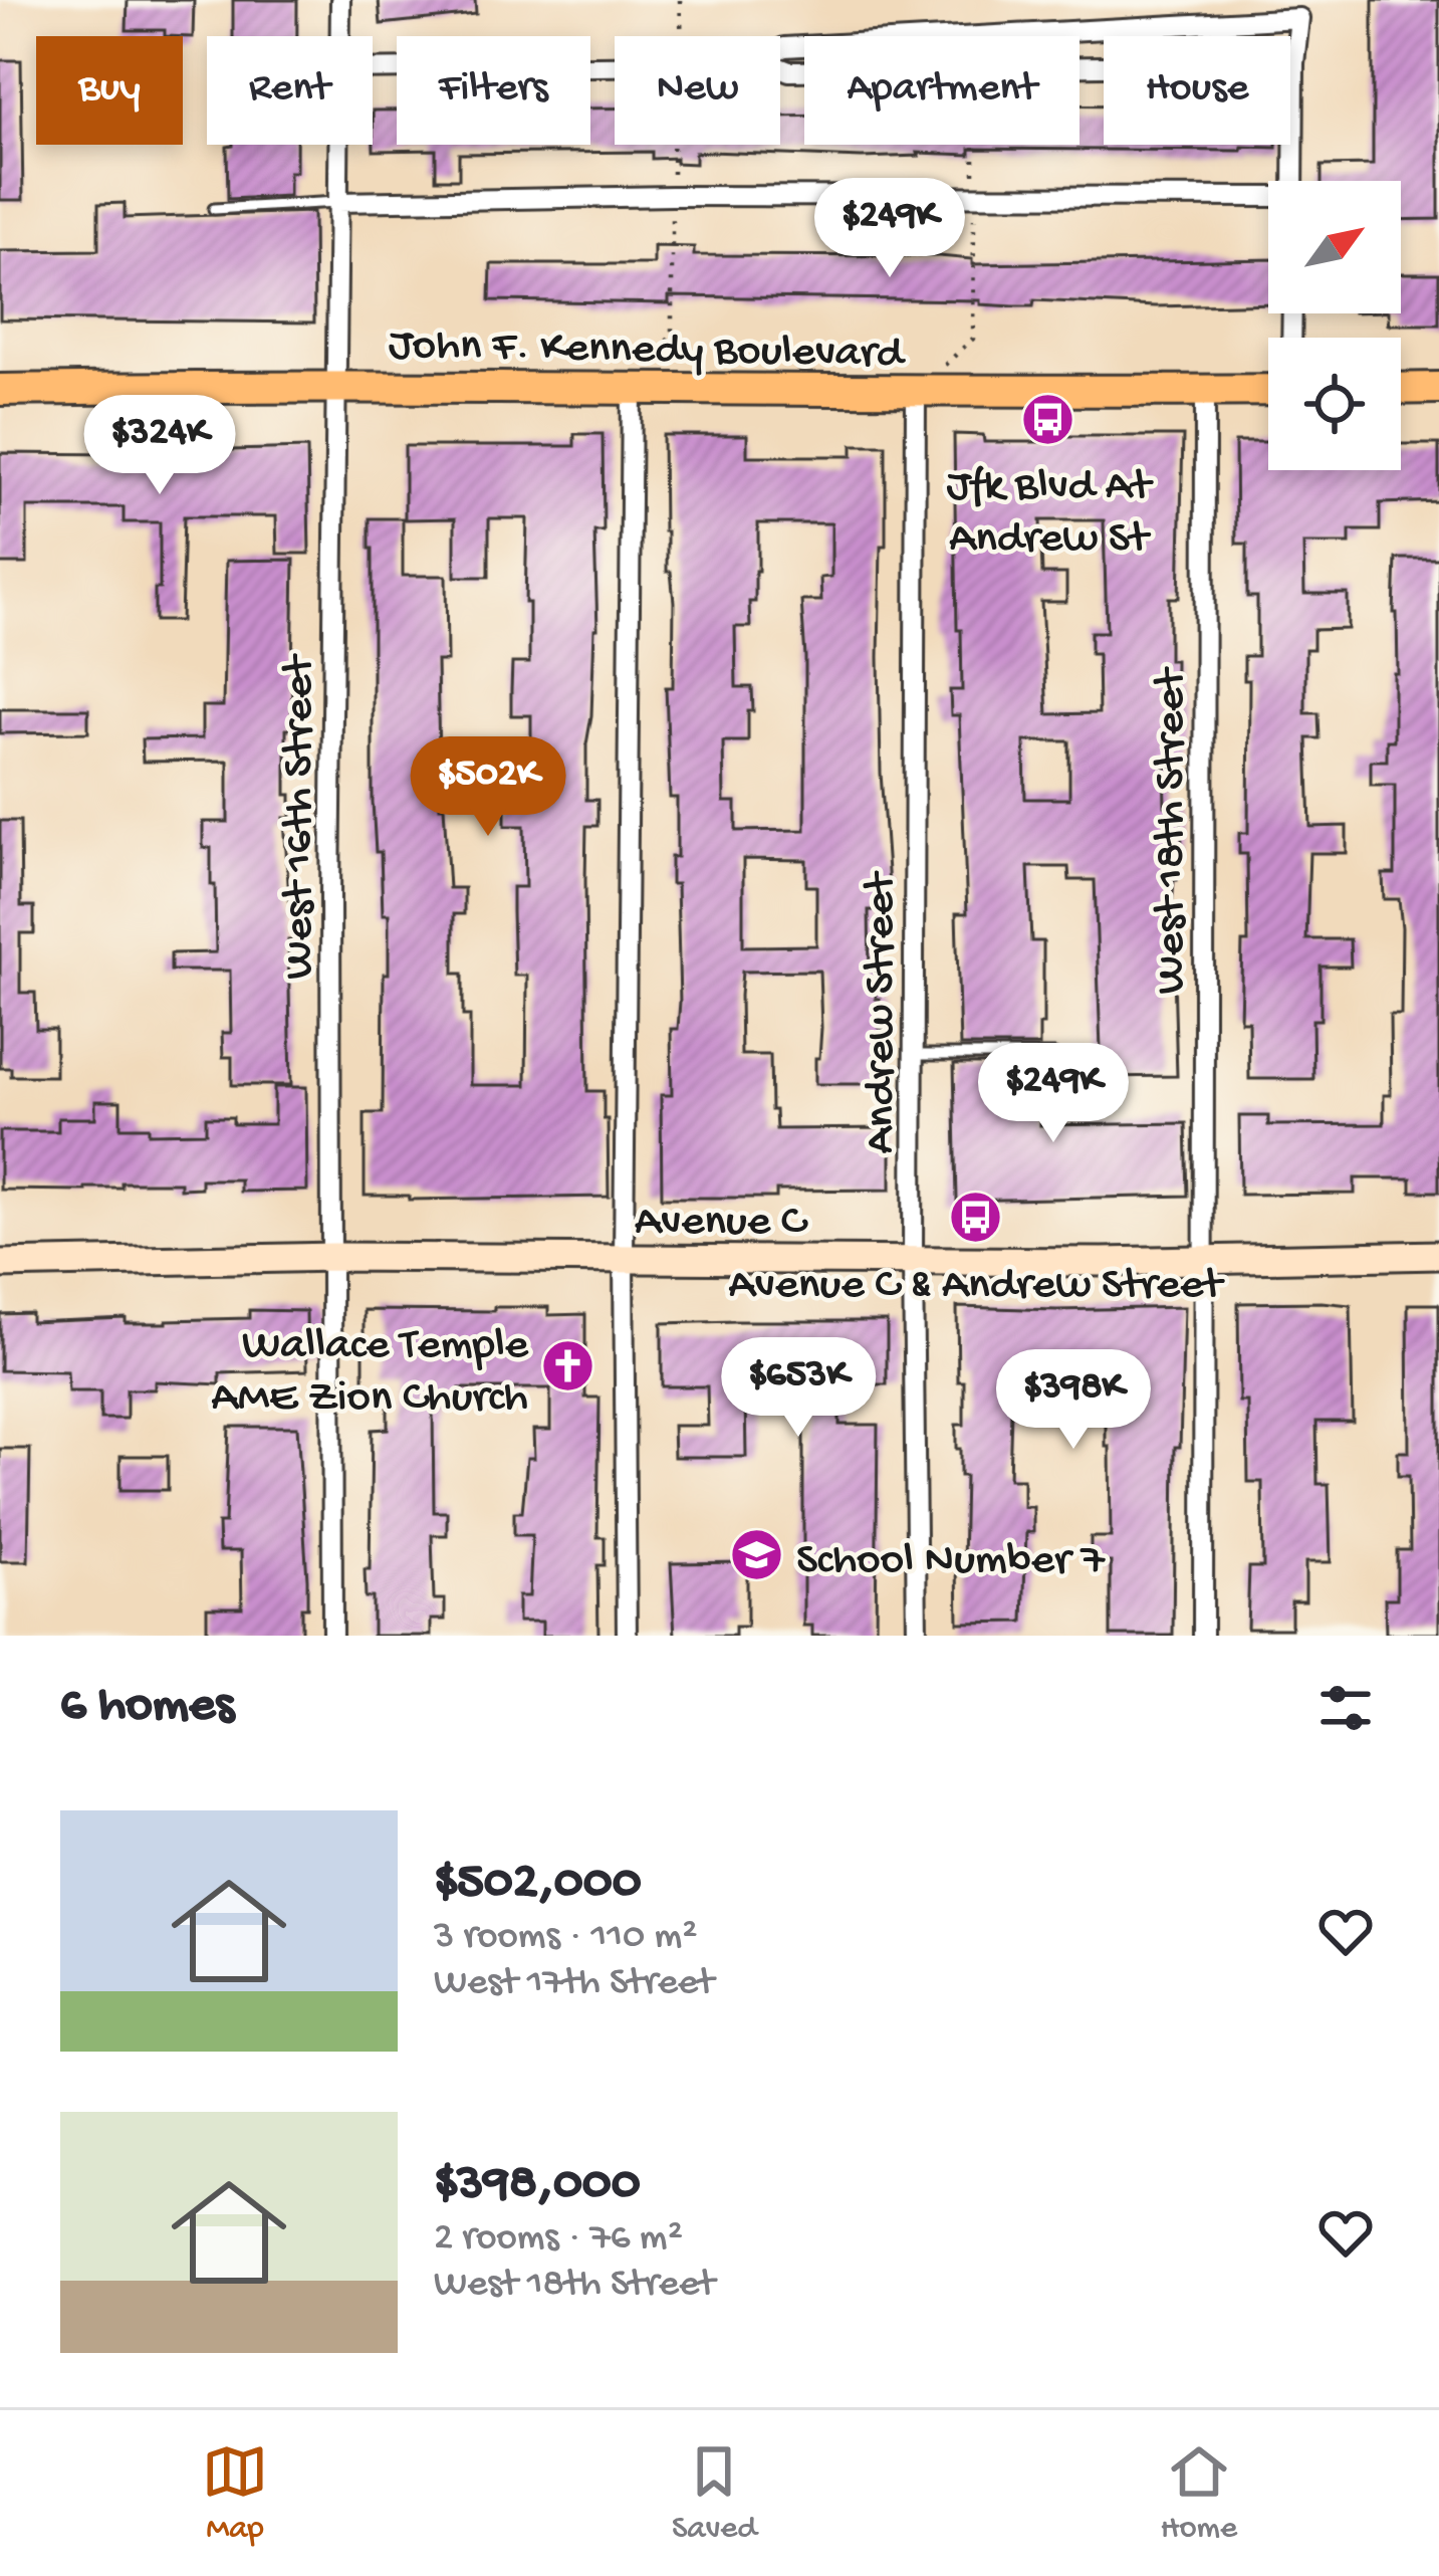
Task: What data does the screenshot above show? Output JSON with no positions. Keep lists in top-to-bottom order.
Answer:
{
  "streets": {
    "main road": ["John F. Kennedy Boulevard", "Avenue C"],
    "street": ["West 16th Street", "West 18th Street", "Andrew Street"]
  },
  "crossings": [
    ["John F. Kennedy Boulevard", "West 16th Street"],
    ["John F. Kennedy Boulevard", "West 18th Street"],
    ["John F. Kennedy Boulevard", "Andrew Street"],
    ["West 16th Street", "Avenue C"],
    ["West 18th Street", "Avenue C"],
    ["Andrew Street", "Avenue C"]
  ],
  "places": {
    "bus stop": ["Jfk Blvd At Andrew St", "Avenue C & Andrew Street"],
    "church": ["Wallace Temple AME Zion Church"],
    "school or university": ["School Number 7"]
  },
  "north": "top right",
  "page": {
    "chip": [
      "Buy",
      "Rent",
      "Filters",
      "New",
      "Apartment",
      "House"
    ],
    "price": [
      "$249K",
      "$324K",
      "$502K",
      "$249K",
      "$653K",
      "$398K"
    ],
    "heading": "6 homes",
    "list": [
      {
        "name": "$502,000",
        "note": "3 rooms · 110 m² · West 17th Street"
      },
      {
        "name": "$398,000",
        "note": "2 rooms · 76 m² · West 18th Street"
      }
    ],
    "tabs": ["Map", "Saved", "Home"]
  }
}
